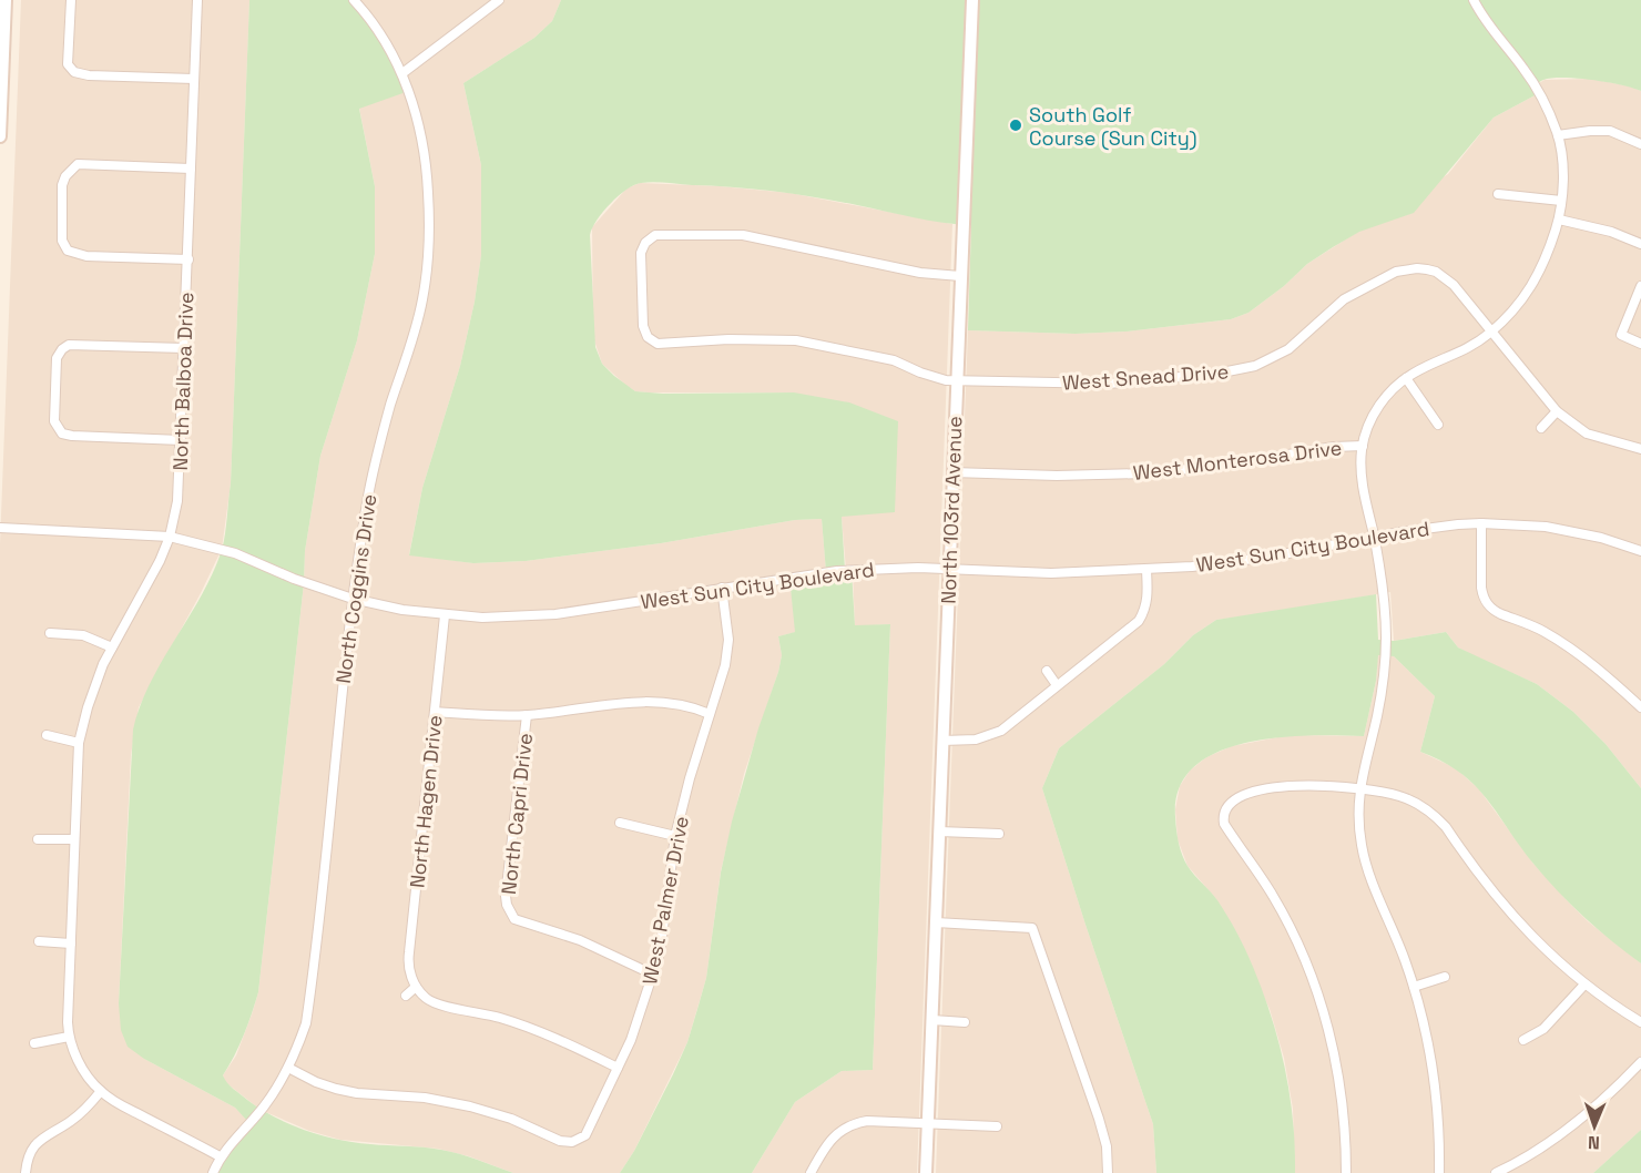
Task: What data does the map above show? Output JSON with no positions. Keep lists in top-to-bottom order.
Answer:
{
  "streets": {
    "street": [
      "West Snead Drive",
      "North Balboa Drive",
      "West Monterosa Drive",
      "North 103rd Avenue",
      "West Sun City Boulevard",
      "North Coggins Drive",
      "North Hagen Drive",
      "North Capri Drive",
      "West Palmer Drive"
    ]
  },
  "crossings": [
    ["West Snead Drive", "North 103rd Avenue"],
    ["North Balboa Drive", "West Sun City Boulevard"],
    ["North Balboa Drive", "North Coggins Drive"],
    ["West Monterosa Drive", "North 103rd Avenue"],
    ["North 103rd Avenue", "West Sun City Boulevard"],
    ["West Sun City Boulevard", "North Coggins Drive"],
    ["West Sun City Boulevard", "North Hagen Drive"],
    ["West Sun City Boulevard", "West Palmer Drive"],
    ["North Coggins Drive", "West Palmer Drive"],
    ["North Capri Drive", "West Palmer Drive"]
  ],
  "places": ["South Golf Course (Sun City)"],
  "north": "bottom"
}
